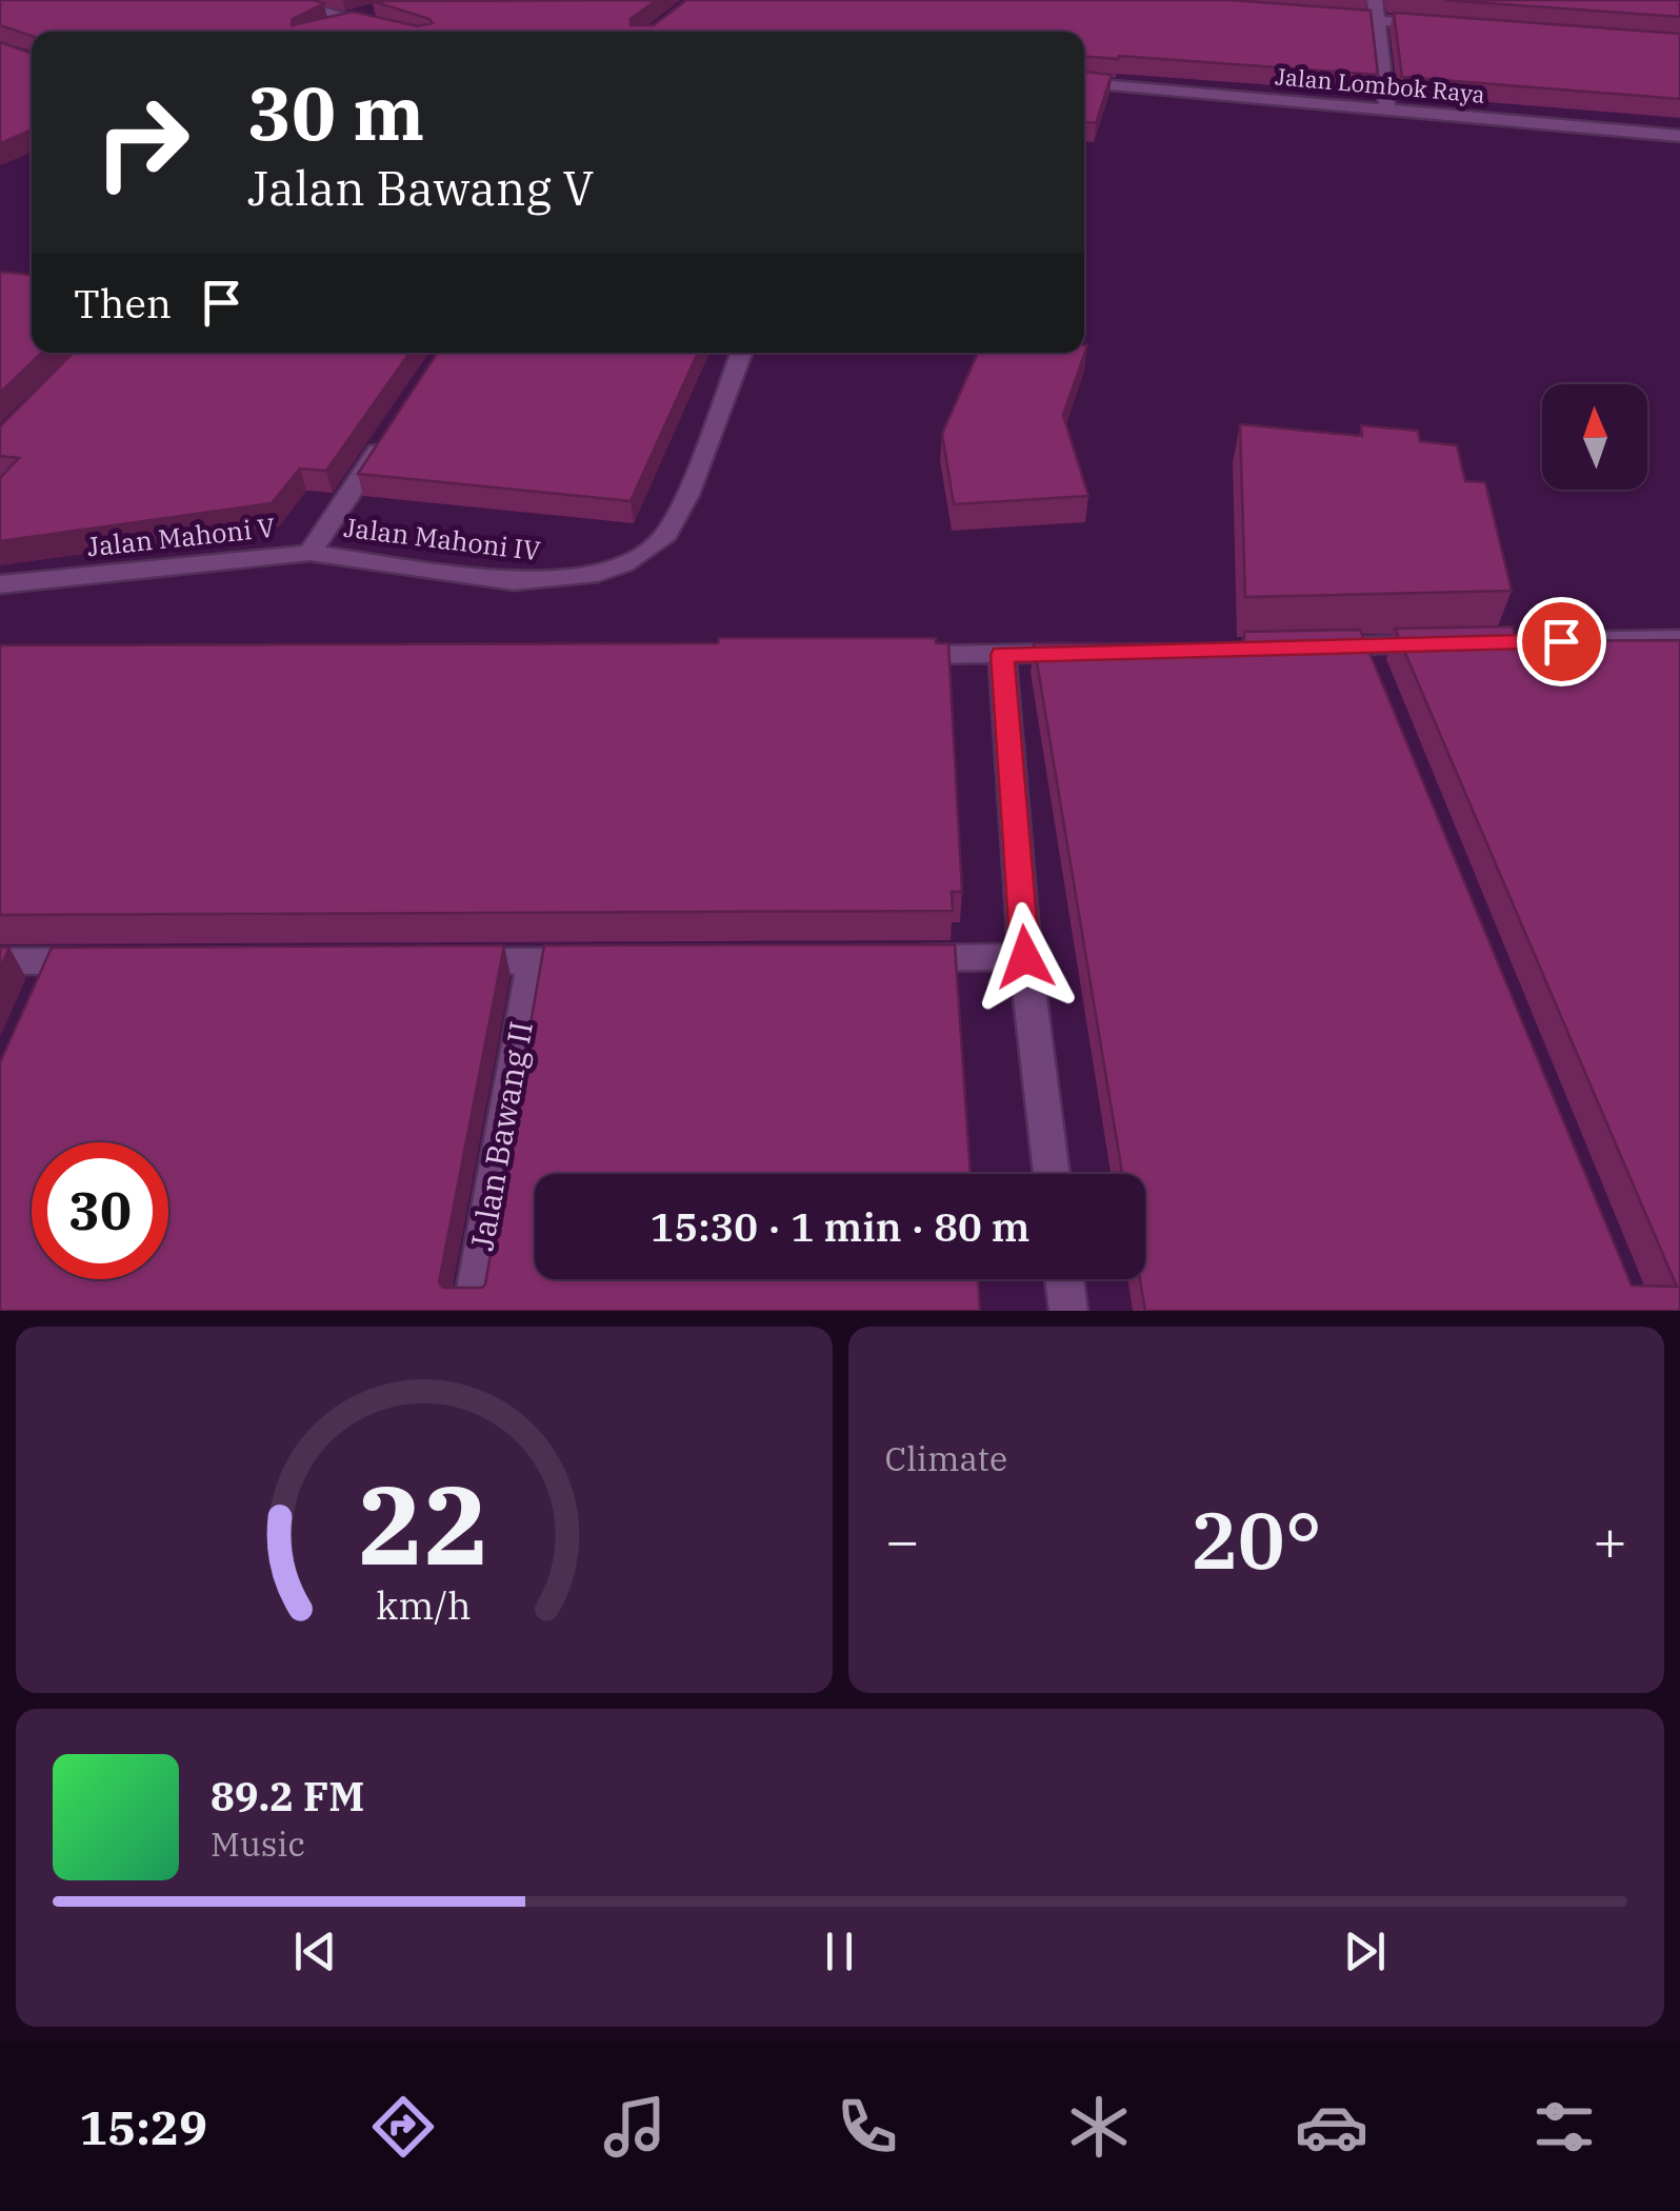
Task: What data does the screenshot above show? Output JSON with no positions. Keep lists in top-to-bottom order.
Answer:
{
  "streets": {
    "street": [
      "Jalan Lombok Raya",
      "Jalan Mahoni V",
      "Jalan Mahoni IV",
      "Jalan Bawang II"
    ]
  },
  "crossings": [
    ["Jalan Mahoni V", "Jalan Mahoni IV"]
  ],
  "north": "top",
  "page": {
    "turn": ["30 m", "Jalan Bawang V"],
    "then": "Then",
    "limit": "30",
    "trip": "15:30 · 1 min · 80 m",
    "tile": "Climate",
    "heat": ["−", "20°", "+"],
    "song": ["89.2 FM", "Music"],
    "tabs": "15:29",
    "gauge": ["22", "km/h"]
  }
}
